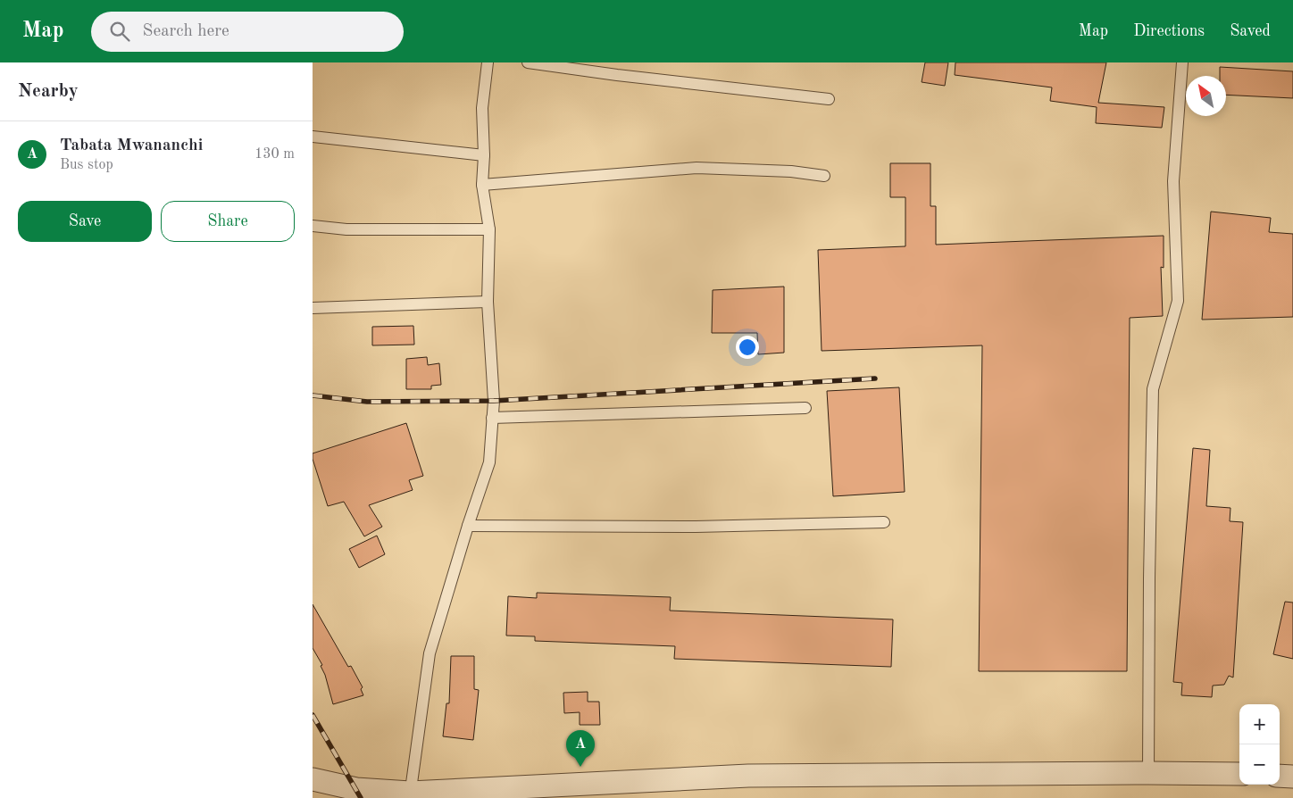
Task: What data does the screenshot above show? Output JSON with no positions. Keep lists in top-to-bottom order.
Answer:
{
  "north": "top left",
  "page": {
    "header": "Map",
    "search": "Search here",
    "nav": ["Map", "Directions", "Saved"],
    "heading": "Nearby",
    "list": [
      {
        "mark": "A",
        "name": "Tabata Mwananchi",
        "note": "Bus stop",
        "value": "130 m"
      }
    ],
    "buttons": ["Save", "Share"],
    "map_buttons": ["+", "−"],
    "pins": "A"
  }
}
